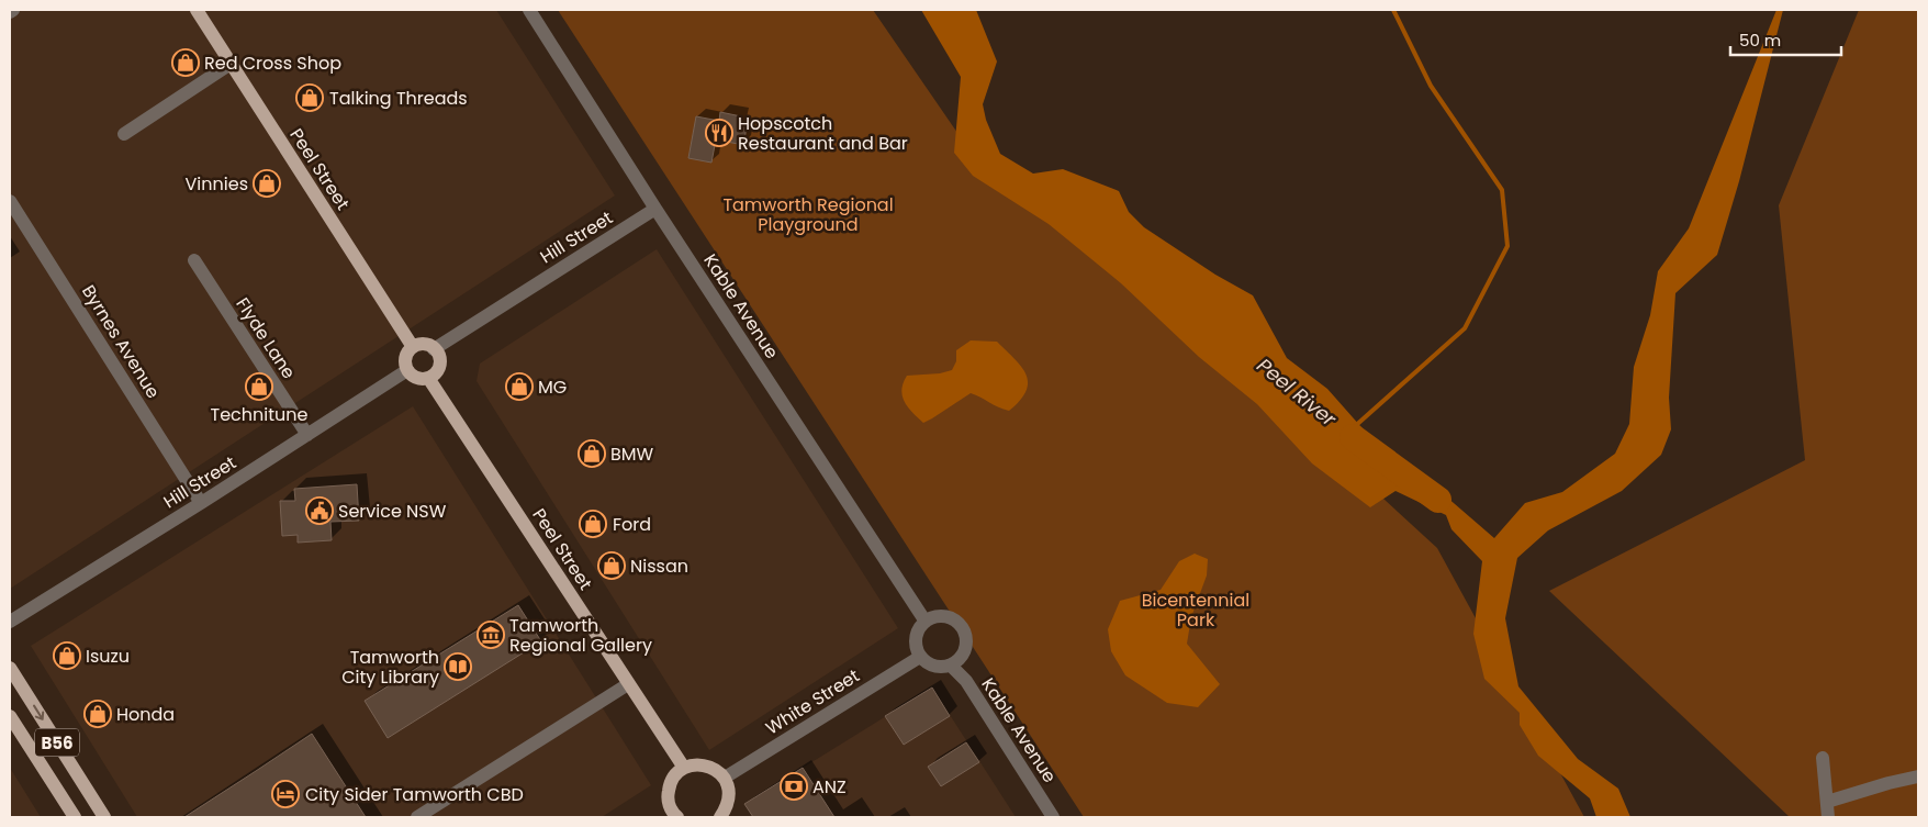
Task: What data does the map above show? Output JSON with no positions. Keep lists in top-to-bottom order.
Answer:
{
  "streets": {
    "main road": ["Peel Street", "B56"],
    "street": [
      "Hill Street",
      "Kable Avenue",
      "Flyde Lane",
      "Byrnes Avenue",
      "White Street"
    ]
  },
  "crossings": [
    ["Peel Street", "Hill Street"],
    ["Hill Street", "Kable Avenue"],
    ["Hill Street", "Flyde Lane"],
    ["Hill Street", "Byrnes Avenue"],
    ["Kable Avenue", "White Street"]
  ],
  "water": ["Peel River"],
  "parks": ["Tamworth Regional Playground", "Bicentennial Park"],
  "places": {
    "shop": [
      "Red Cross Shop",
      "Talking Threads",
      "Vinnies",
      "Technitune",
      "MG",
      "BMW",
      "Ford",
      "Nissan",
      "Isuzu",
      "Honda"
    ],
    "restaurant": ["Hopscotch Restaurant and Bar"],
    "public building": ["Service NSW"],
    "museum": ["Tamworth Regional Gallery"],
    "library": ["Tamworth City Library"],
    "bank": ["ANZ"],
    "hotel": ["City Sider Tamworth CBD"]
  },
  "scale_bar": "50 m"
}
